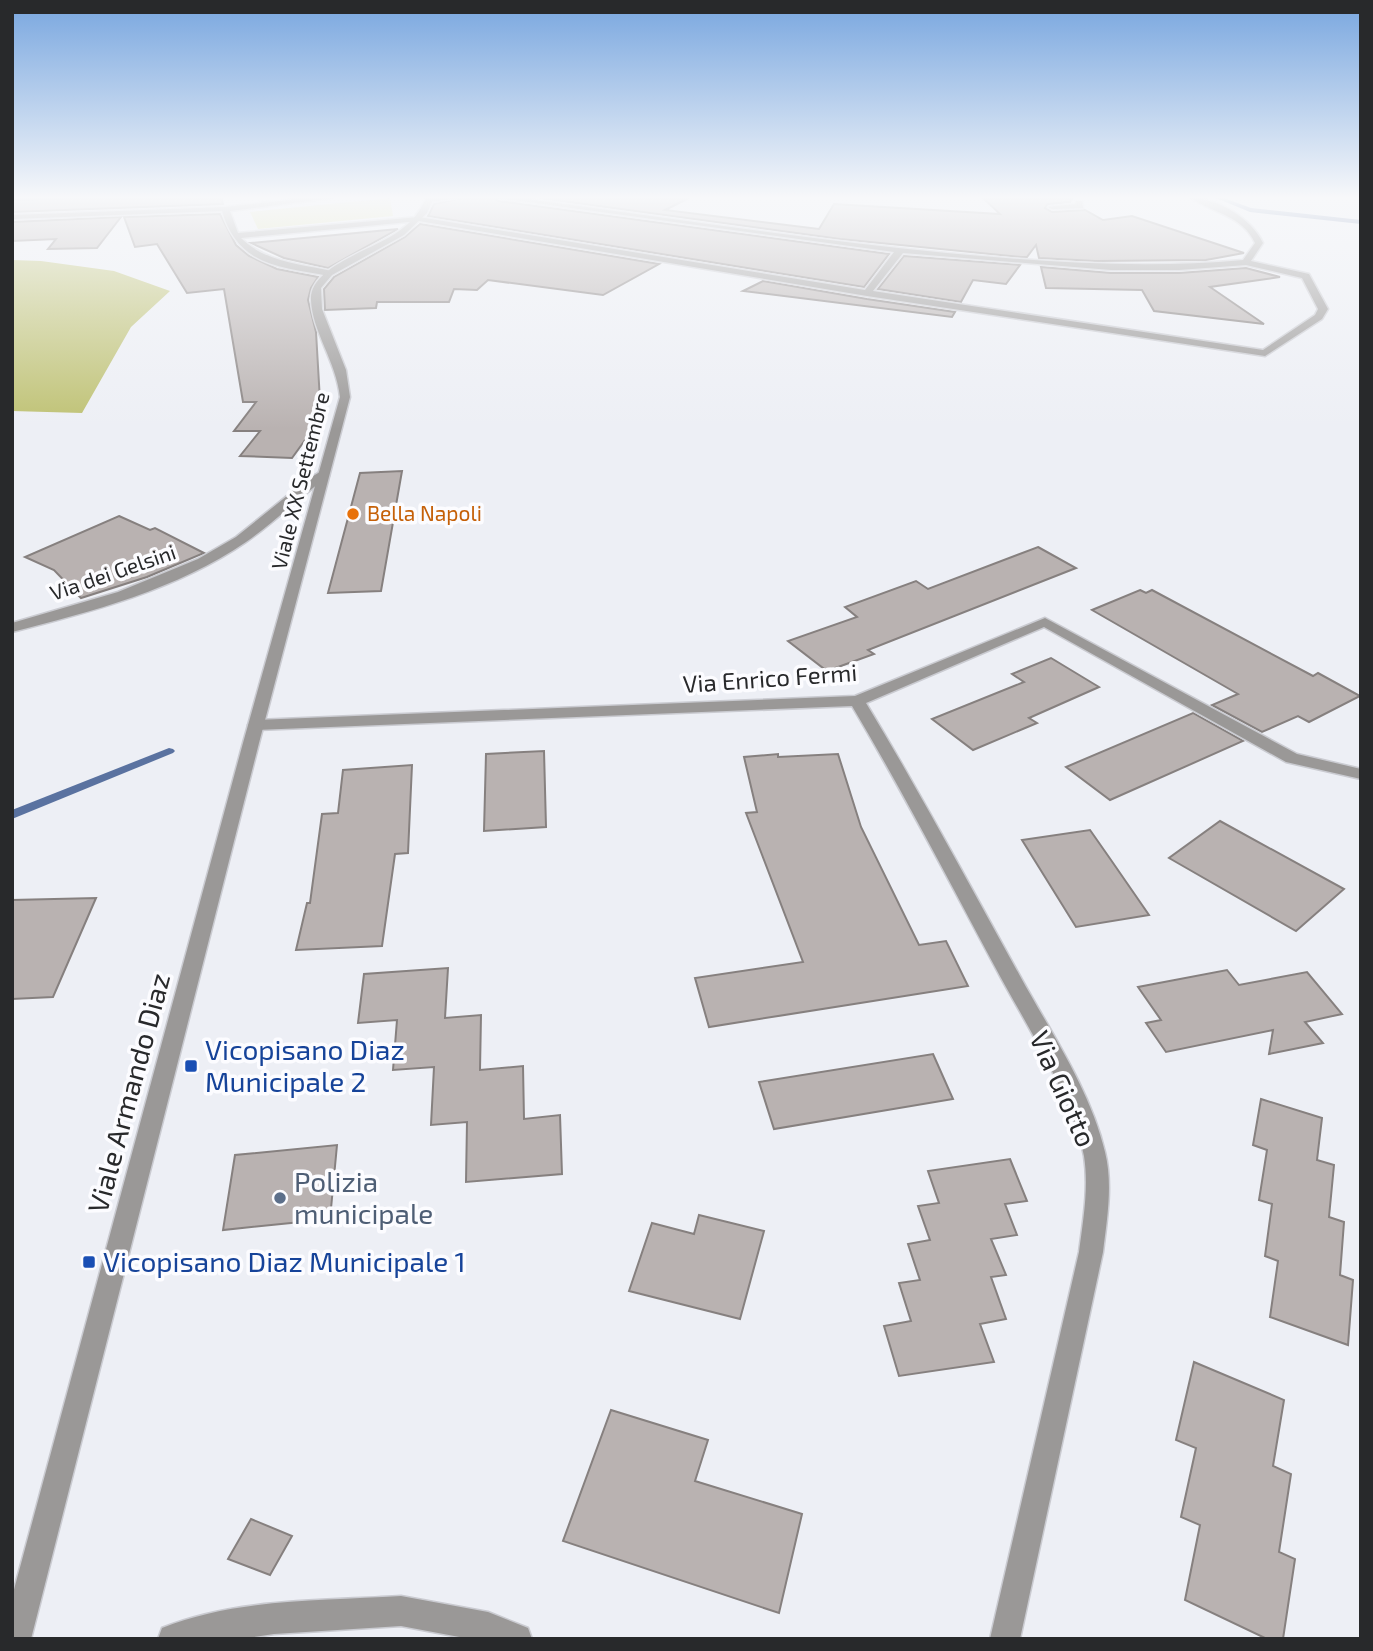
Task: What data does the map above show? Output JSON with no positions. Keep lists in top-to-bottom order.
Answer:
{
  "streets": {
    "street": [
      "Viale XX Settembre",
      "Via dei Gelsini",
      "Via Enrico Fermi",
      "Via Giotto",
      "Viale Armando Diaz"
    ]
  },
  "crossings": [
    ["Viale XX Settembre", "Via dei Gelsini"],
    ["Viale XX Settembre", "Via Enrico Fermi"],
    ["Viale XX Settembre", "Viale Armando Diaz"],
    ["Via Enrico Fermi", "Via Giotto"],
    ["Via Enrico Fermi", "Viale Armando Diaz"]
  ],
  "places": {
    "other": ["Bella Napoli", "Polizia municipale"],
    "transit": ["Vicopisano Diaz Municipale 2", "Vicopisano Diaz Municipale 1"]
  }
}
